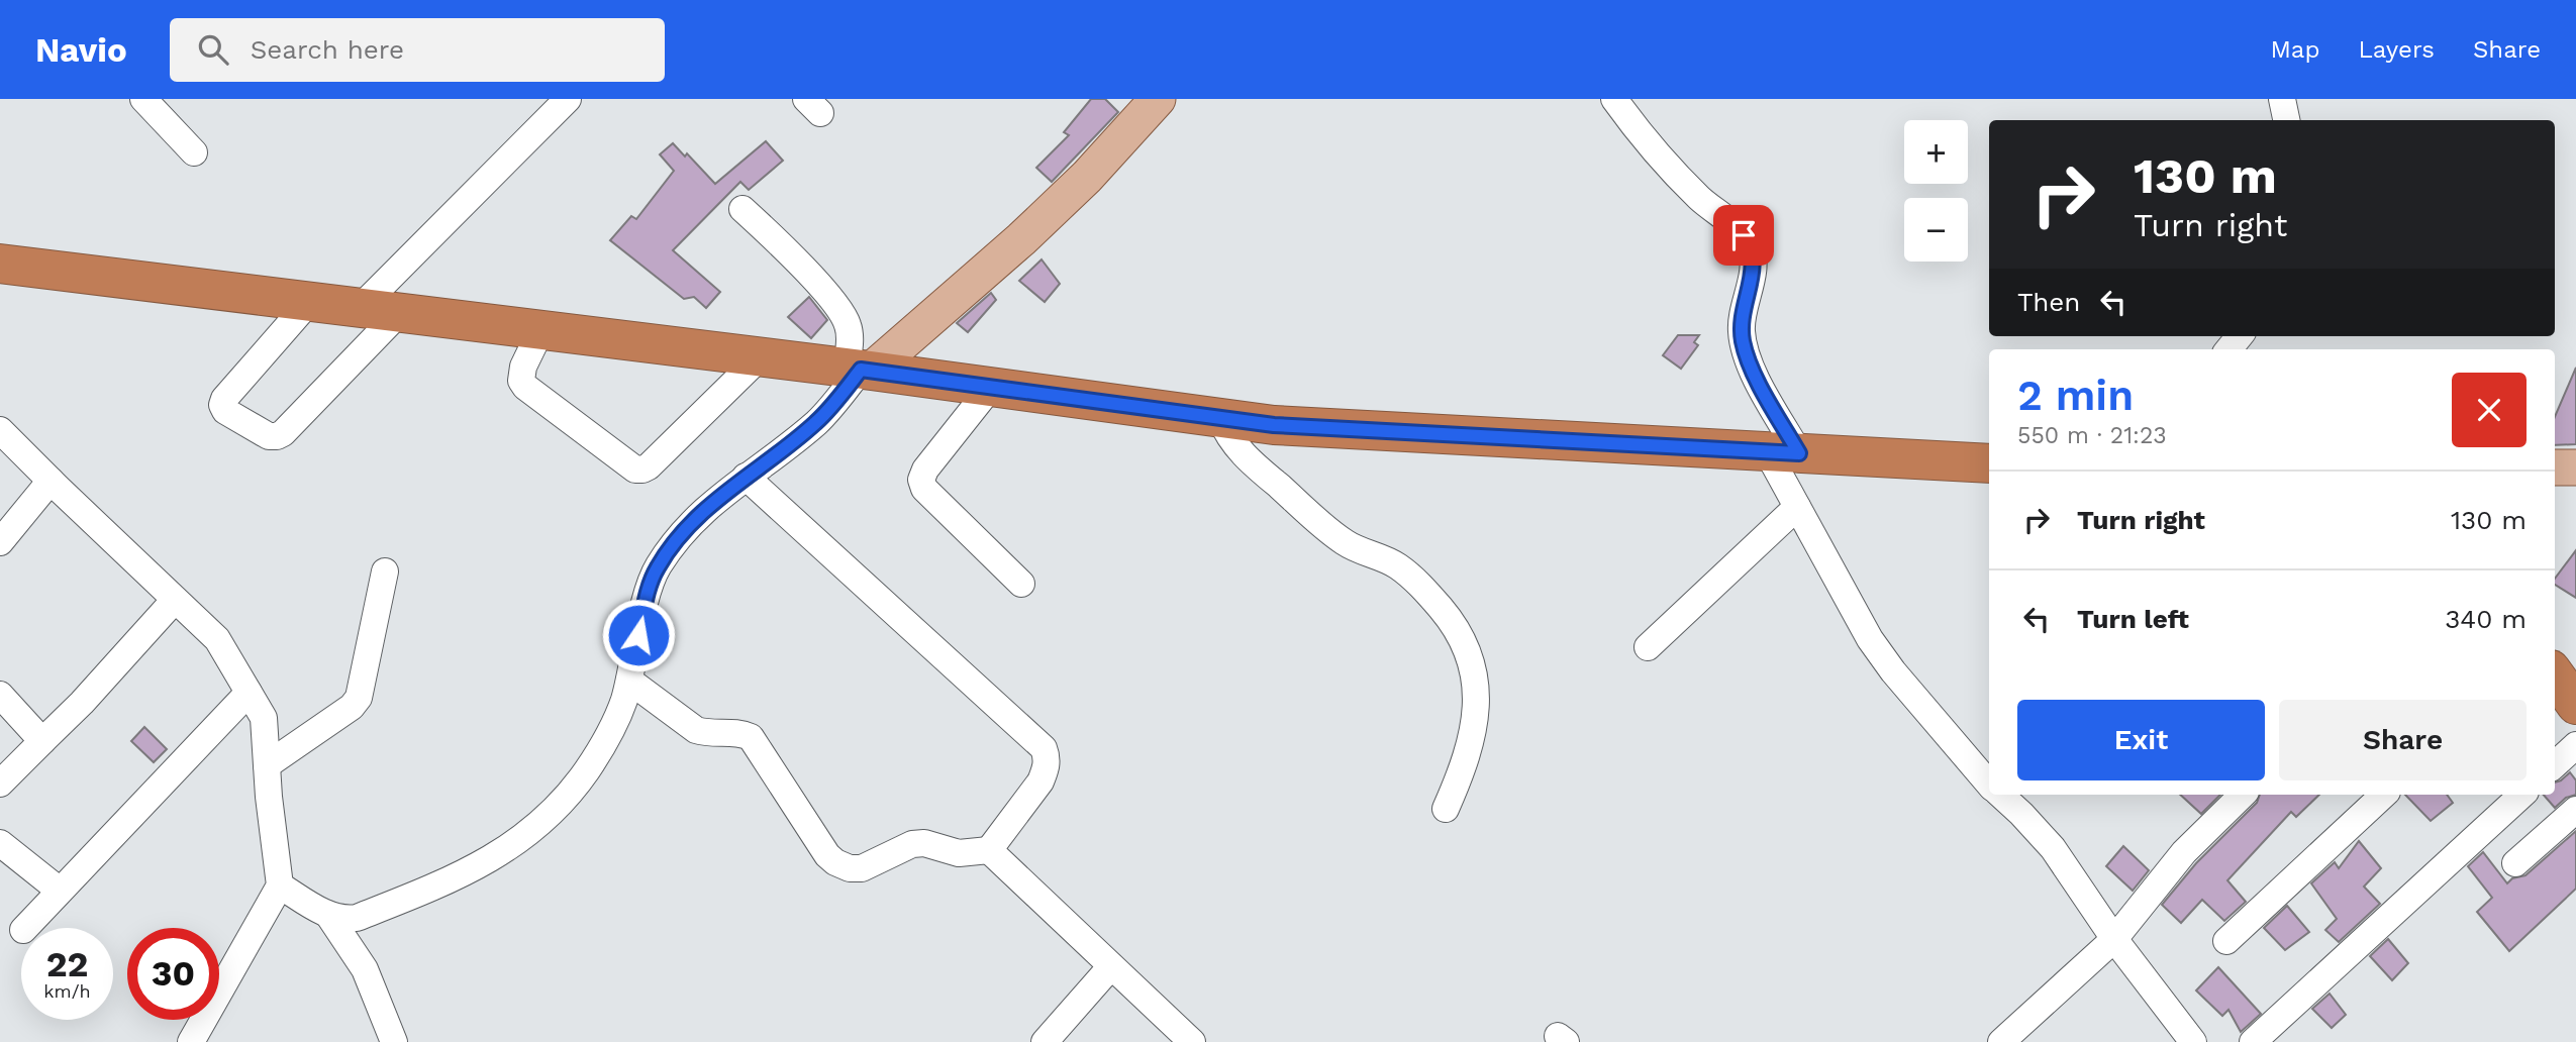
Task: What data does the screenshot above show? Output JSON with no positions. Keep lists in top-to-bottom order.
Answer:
{
  "page": {
    "header": "Navio",
    "search": "Search here",
    "nav": ["Map", "Layers", "Share"],
    "map_buttons": ["+", "−"],
    "turn": ["130 m", "Turn right"],
    "then": "Then",
    "heading": ["2 min", "550 m · 21:23"],
    "list": [
      {
        "name": "Turn right",
        "value": "130 m"
      },
      {
        "name": "Turn left",
        "value": "340 m"
      }
    ],
    "buttons": ["Exit", "Share"],
    "speed": "22 km/h",
    "limit": "30"
  }
}
